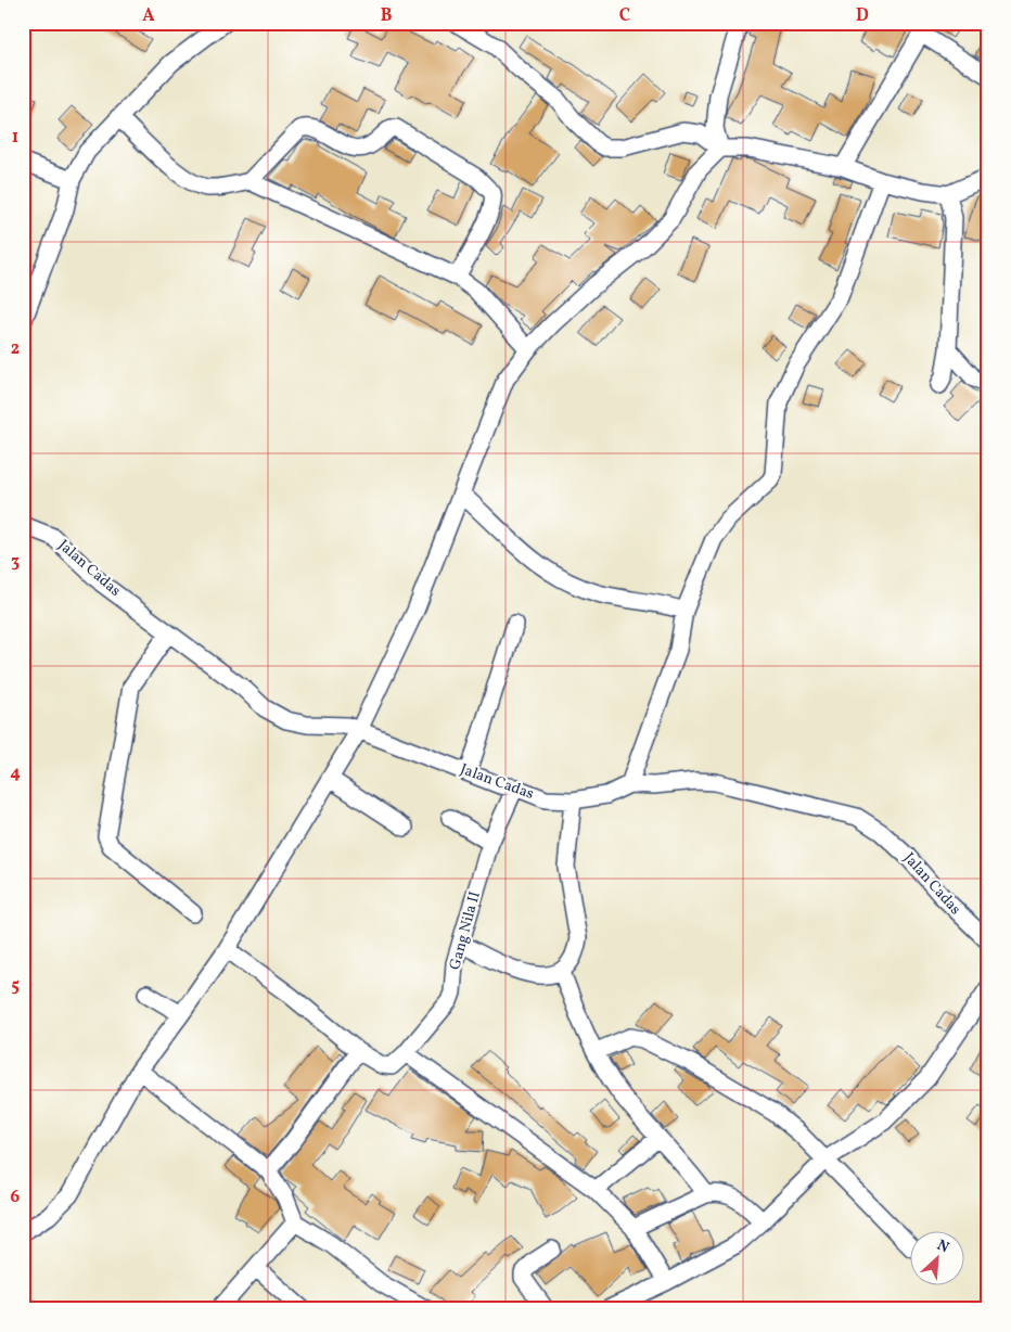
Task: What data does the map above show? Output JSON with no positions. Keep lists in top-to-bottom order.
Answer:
{
  "streets": {
    "street": ["Jalan Cadas", "Gang Nila II"]
  },
  "crossings": [
    ["Jalan Cadas", "Gang Nila II"]
  ],
  "north": "top right",
  "grid": {
    "columns": [
      "A",
      "B",
      "C",
      "D"
    ],
    "rows": [
      "1",
      "2",
      "3",
      "4",
      "5",
      "6"
    ]
  }
}
